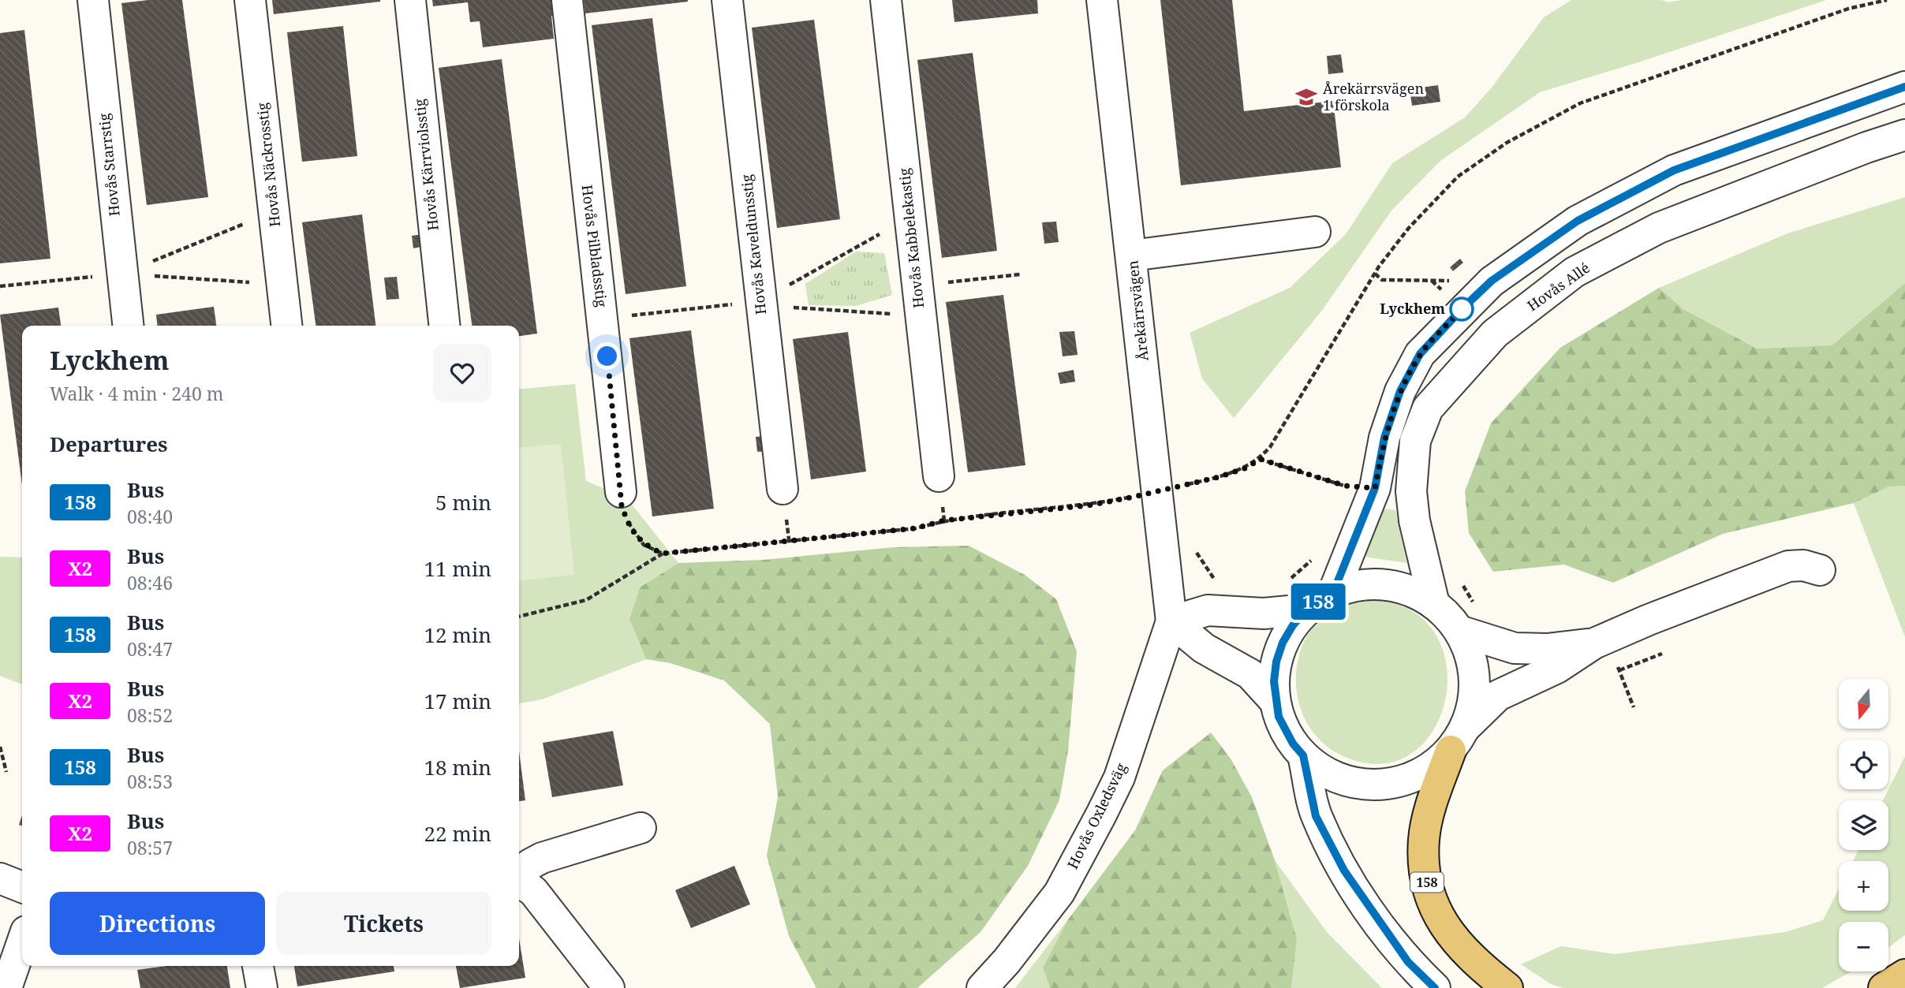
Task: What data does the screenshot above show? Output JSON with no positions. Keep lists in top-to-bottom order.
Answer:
{
  "streets": {
    "main road": ["158"],
    "street": [
      "Hovås Starrstig",
      "Hovås Näckrosstig",
      "Hovås Kärrviolsstig",
      "Hovås Kabbelekastig",
      "Hovås Kaveldunsstig",
      "Hovås Pilbladsstig",
      "Hovås Allé",
      "Årekärrsvägen",
      "Hovås Oxledsväg"
    ]
  },
  "crossings": [
    ["Hovås Allé", "158"],
    ["Årekärrsvägen", "Hovås Oxledsväg"]
  ],
  "places": {
    "school or university": ["Årekärrsvägen 1 förskola"],
    "other": ["Lyckhem"]
  },
  "lines": ["bus line 158"],
  "north": "bottom",
  "page": {
    "on_map": "158",
    "heading": [
      ["Lyckhem", "Walk · 4 min · 240 m"],
      "Departures"
    ],
    "list": [
      {
        "mark": "158",
        "name": "Bus",
        "note": "08:40",
        "value": "5 min"
      },
      {
        "mark": "X2",
        "name": "Bus",
        "note": "08:46",
        "value": "11 min"
      },
      {
        "mark": "158",
        "name": "Bus",
        "note": "08:47",
        "value": "12 min"
      },
      {
        "mark": "X2",
        "name": "Bus",
        "note": "08:52",
        "value": "17 min"
      },
      {
        "mark": "158",
        "name": "Bus",
        "note": "08:53",
        "value": "18 min"
      },
      {
        "mark": "X2",
        "name": "Bus",
        "note": "08:57",
        "value": "22 min"
      }
    ],
    "map_buttons": ["+", "−"],
    "buttons": ["Directions", "Tickets"]
  }
}
